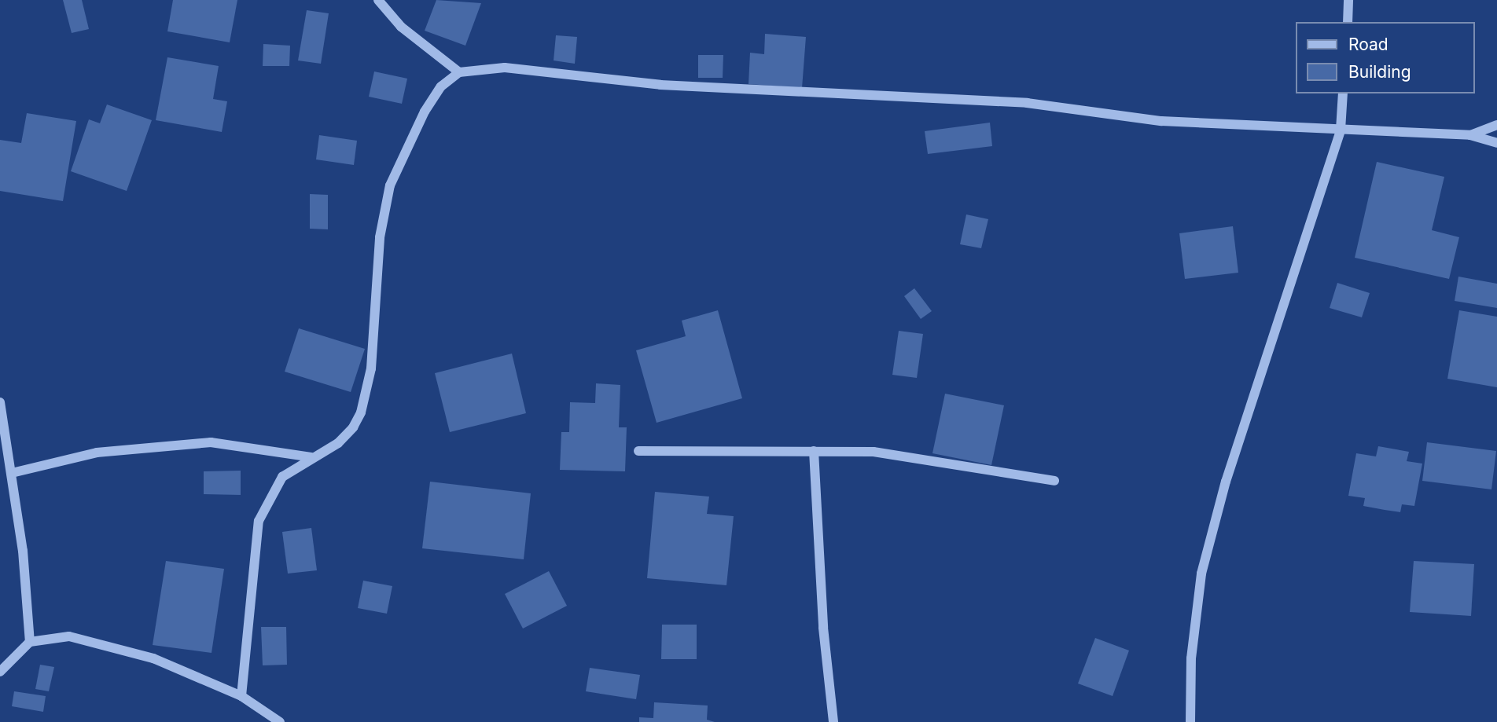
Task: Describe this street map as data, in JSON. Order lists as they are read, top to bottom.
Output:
{
  "legend": ["Road", "Building"]
}
